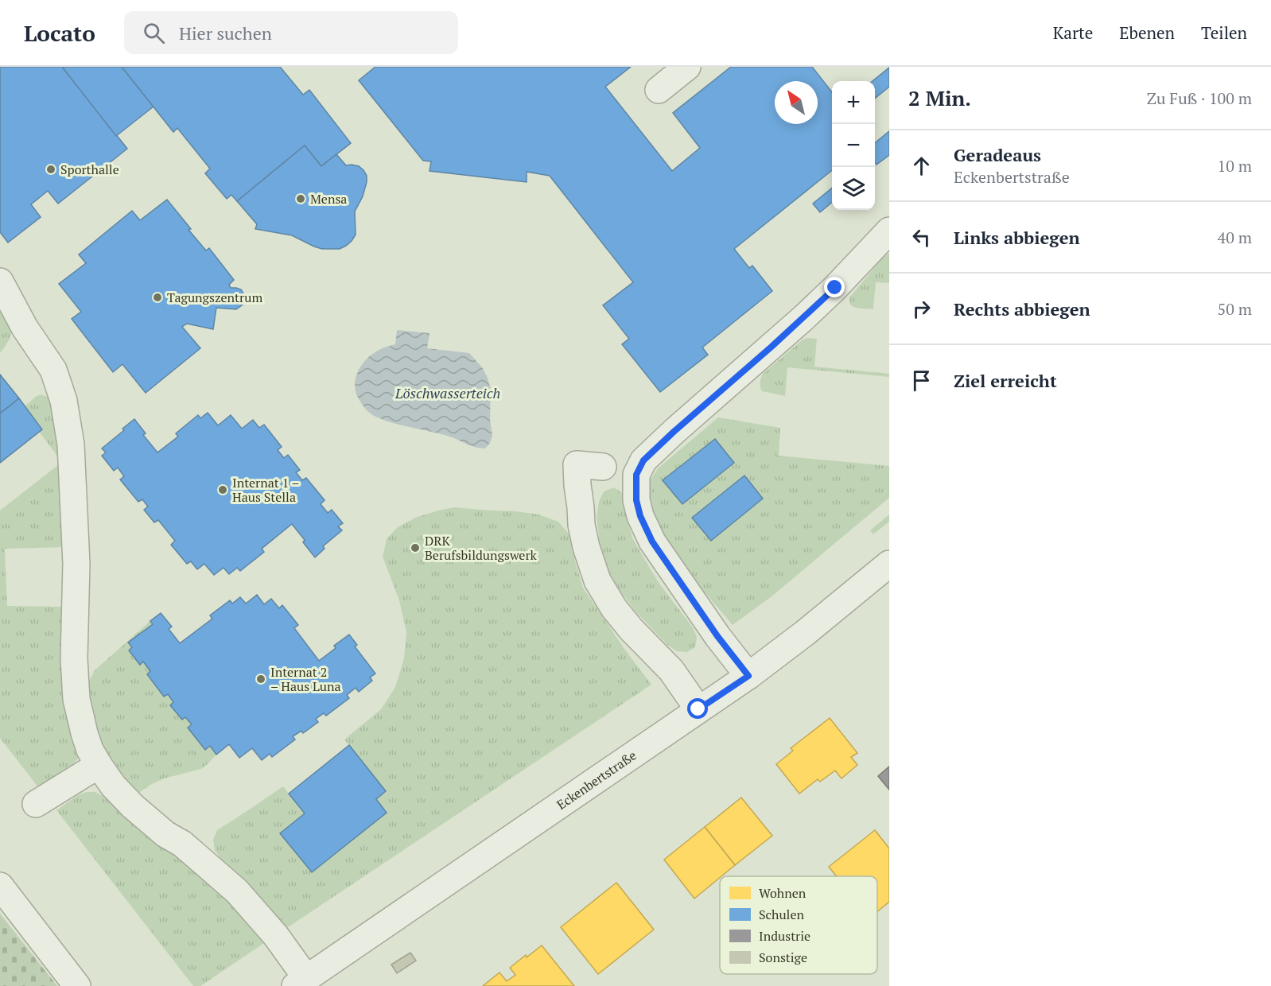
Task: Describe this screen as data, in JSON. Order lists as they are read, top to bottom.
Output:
{
  "streets": {
    "street": ["Eckenbertstraße"]
  },
  "water": ["Löschwasserteich"],
  "places": [
    "Sporthalle",
    "Mensa",
    "Tagungszentrum",
    "Internat 1 – Haus Stella",
    "DRK Berufsbildungswerk",
    "Internat 2 – Haus Luna"
  ],
  "legend": [
    "Wohnen",
    "Schulen",
    "Industrie",
    "Sonstige"
  ],
  "north": "top left",
  "page": {
    "header": "Locato",
    "search": "Hier suchen",
    "nav": ["Karte", "Ebenen", "Teilen"],
    "heading": ["2 Min.", "Zu Fuß · 100 m"],
    "map_buttons": ["+", "−"],
    "list": [
      ["Geradeaus", "Eckenbertstraße", "10 m"],
      ["Links abbiegen", "40 m"],
      ["Rechts abbiegen", "50 m"],
      "Ziel erreicht"
    ]
  }
}
